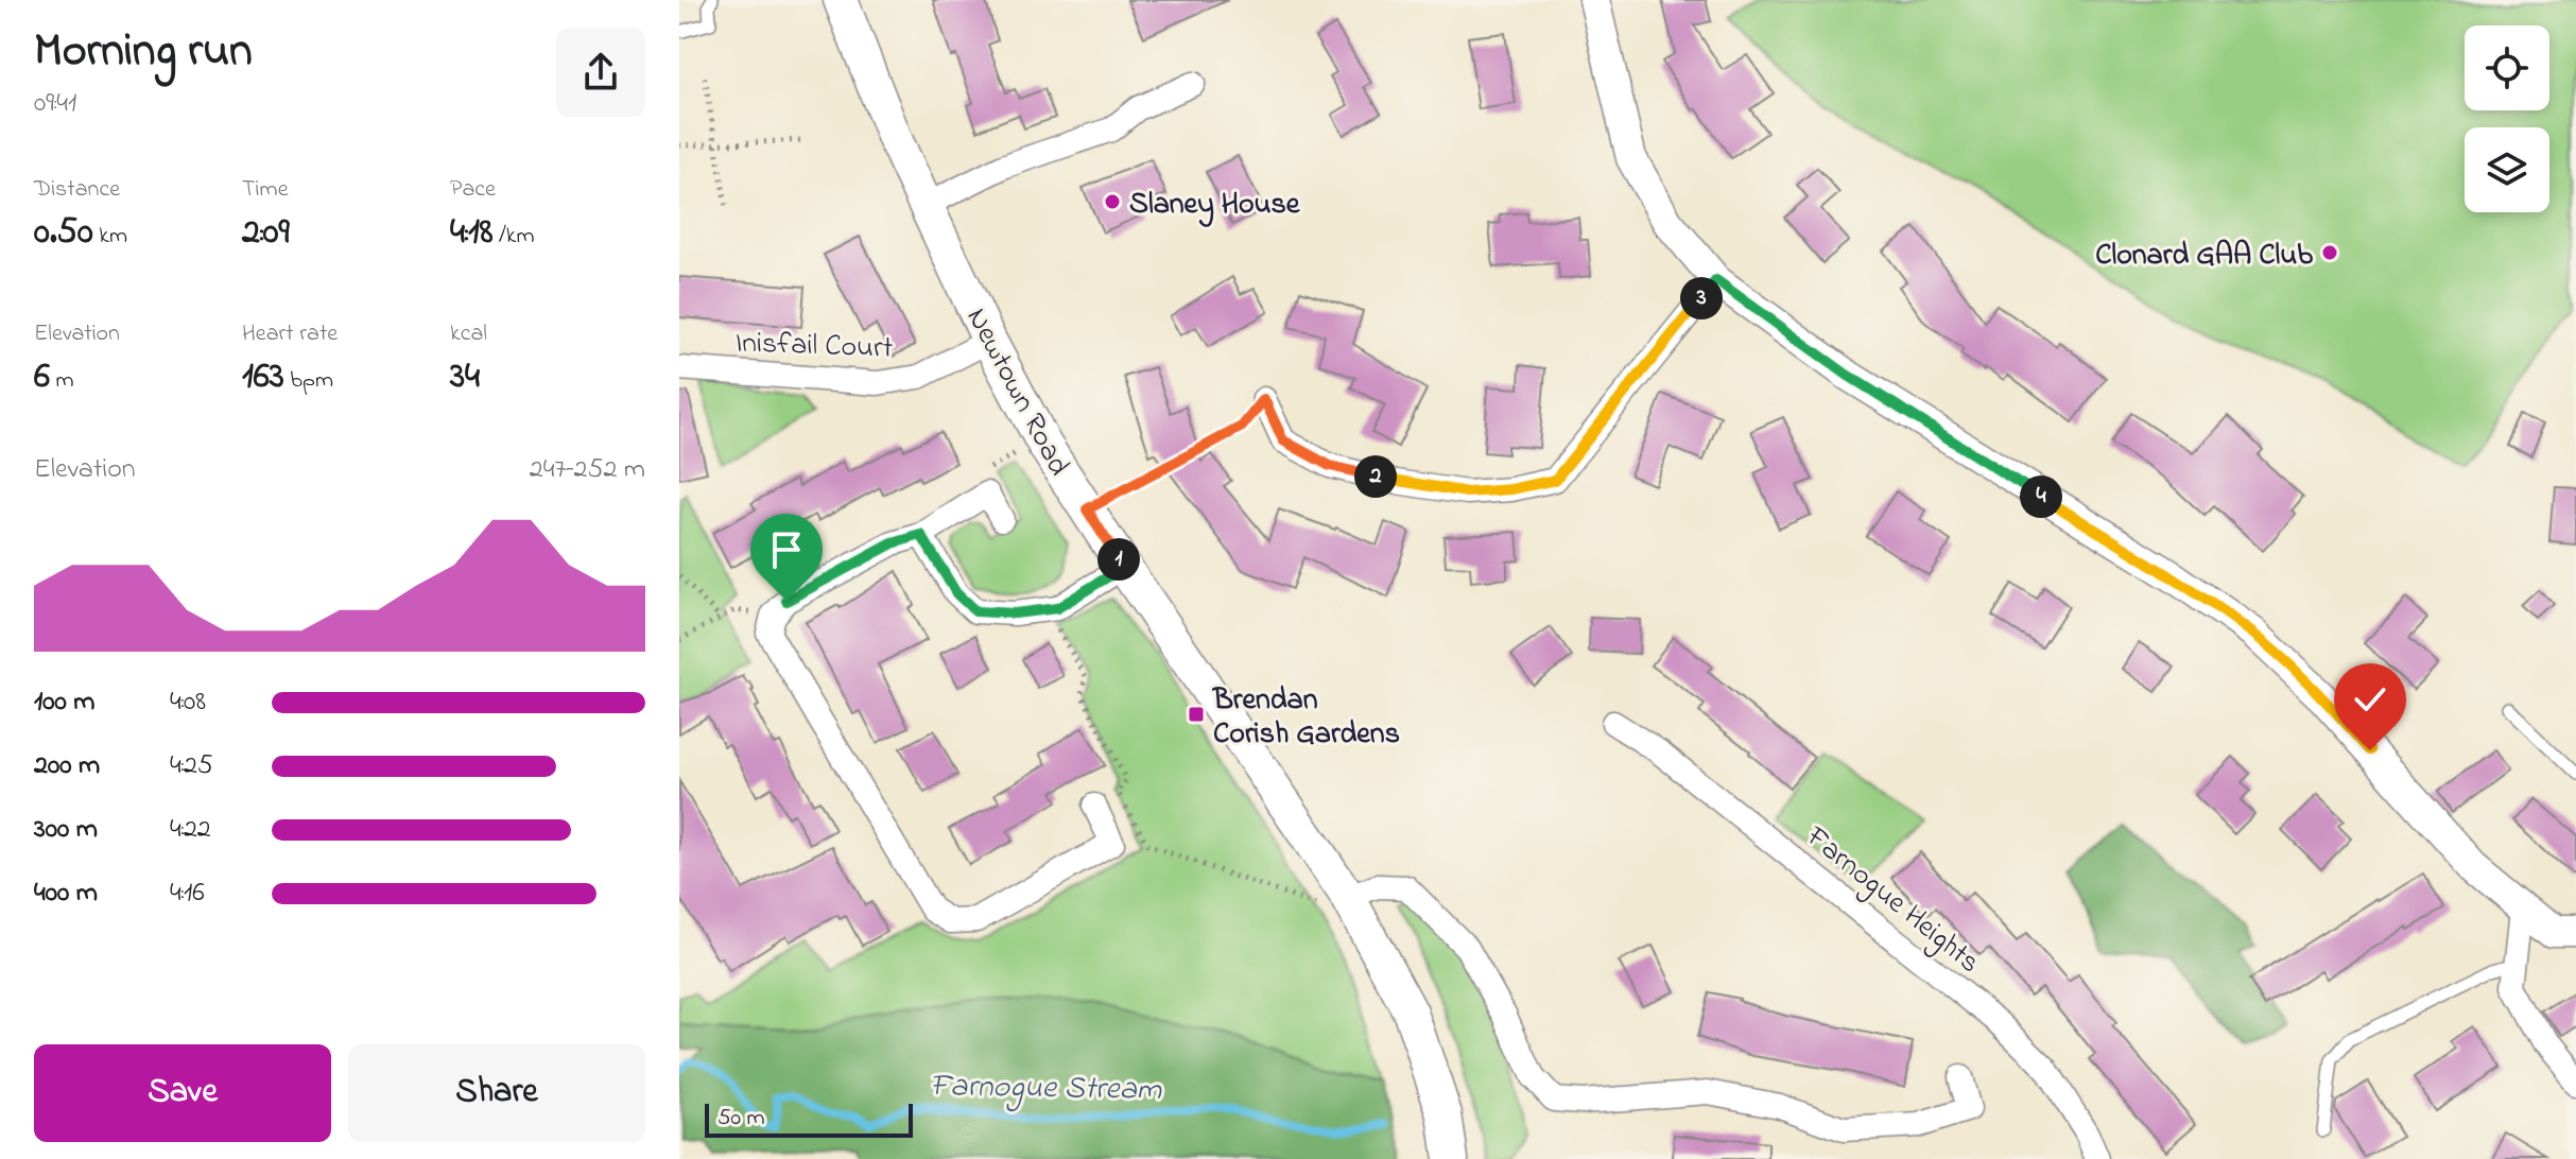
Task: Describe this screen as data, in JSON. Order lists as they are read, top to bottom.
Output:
{
  "streets": {
    "main road": ["Newtown Road"],
    "street": ["Inisfail Court", "Farnogue Heights"]
  },
  "crossings": [
    ["Inisfail Court", "Newtown Road"]
  ],
  "water": ["Farnogue Stream"],
  "places": {
    "other": ["Slaney House", "Clonard GAA Club"],
    "transit": ["Brendan Corish Gardens"]
  },
  "scale_bar": "50 m",
  "page": {
    "heading": ["Morning run", "09:41"],
    "stats": [
      ["Distance", "0.50 km"],
      ["Time", "2:09"],
      ["Pace", "4:18 /km"],
      ["Elevation", "6 m"],
      ["Heart rate", "163 bpm"],
      ["kcal", "34"]
    ],
    "pins": [
      "3",
      "2",
      "4",
      "1"
    ],
    "chart": ["Elevation", "247–252 m"],
    "list": [
      {
        "name": "100 m",
        "note": "4:08"
      },
      {
        "name": "200 m",
        "note": "4:25"
      },
      {
        "name": "300 m",
        "note": "4:22"
      },
      {
        "name": "400 m",
        "note": "4:16"
      }
    ],
    "buttons": ["Save", "Share"],
    "scale": "50 m"
  }
}
